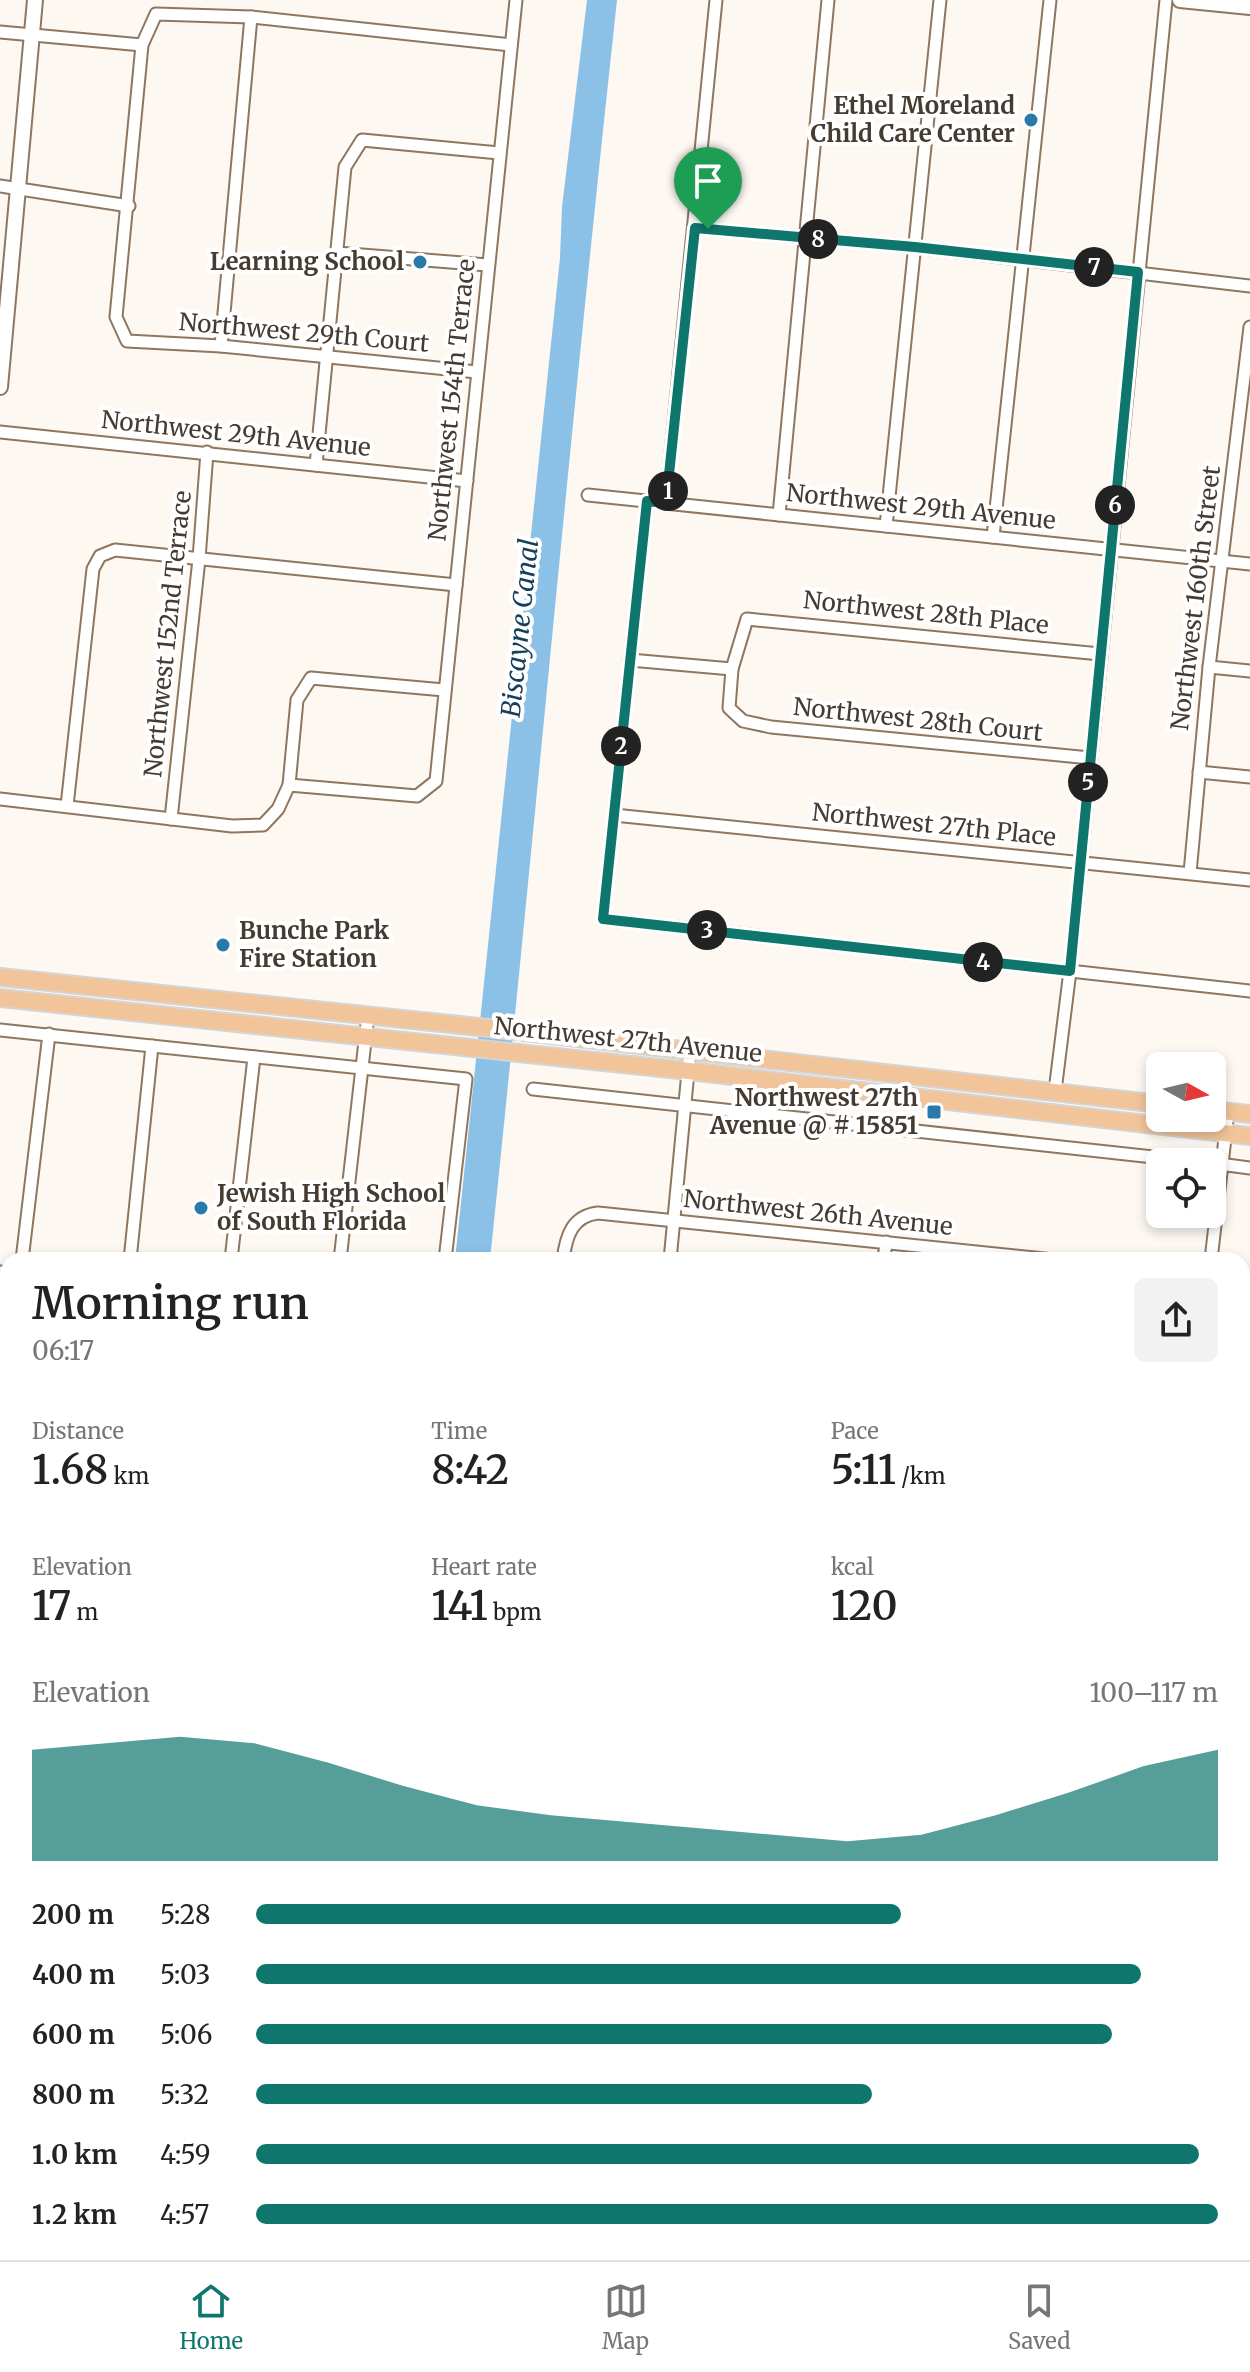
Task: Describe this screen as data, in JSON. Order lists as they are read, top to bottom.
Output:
{
  "streets": {
    "main road": ["Northwest 27th Avenue"],
    "street": [
      "Northwest 29th Court",
      "Northwest 154th Terrace",
      "Northwest 29th Avenue",
      "Northwest 160th Street",
      "Northwest 28th Place",
      "Northwest 152nd Terrace",
      "Northwest 28th Court",
      "Northwest 27th Place",
      "Northwest 26th Avenue"
    ]
  },
  "crossings": [
    ["Northwest 29th Court", "Northwest 154th Terrace"],
    ["Northwest 154th Terrace", "Northwest 29th Avenue"],
    ["Northwest 29th Avenue", "Northwest 160th Street"],
    ["Northwest 29th Avenue", "Northwest 152nd Terrace"],
    ["Northwest 160th Street", "Northwest 27th Place"],
    ["Northwest 28th Place", "Northwest 28th Court"]
  ],
  "water": ["Biscayne Canal"],
  "places": {
    "other": [
      "Ethel Moreland Child Care Center",
      "Learning School",
      "Bunche Park Fire Station",
      "Jewish High School of South Florida"
    ],
    "transit": ["Northwest 27th Avenue @ # 15851"]
  },
  "north": "right",
  "page": {
    "pins": [
      "8",
      "7",
      "1",
      "6",
      "2",
      "5",
      "3",
      "4"
    ],
    "heading": ["Morning run", "06:17"],
    "stats": [
      ["Distance", "1.68 km"],
      ["Time", "8:42"],
      ["Pace", "5:11 /km"],
      ["Elevation", "17 m"],
      ["Heart rate", "141 bpm"],
      ["kcal", "120"]
    ],
    "chart": ["Elevation", "100–117 m"],
    "list": [
      {
        "name": "200 m",
        "note": "5:28"
      },
      {
        "name": "400 m",
        "note": "5:03"
      },
      {
        "name": "600 m",
        "note": "5:06"
      },
      {
        "name": "800 m",
        "note": "5:32"
      },
      {
        "name": "1.0 km",
        "note": "4:59"
      },
      {
        "name": "1.2 km",
        "note": "4:57"
      }
    ],
    "tabs": ["Home", "Map", "Saved"]
  }
}
